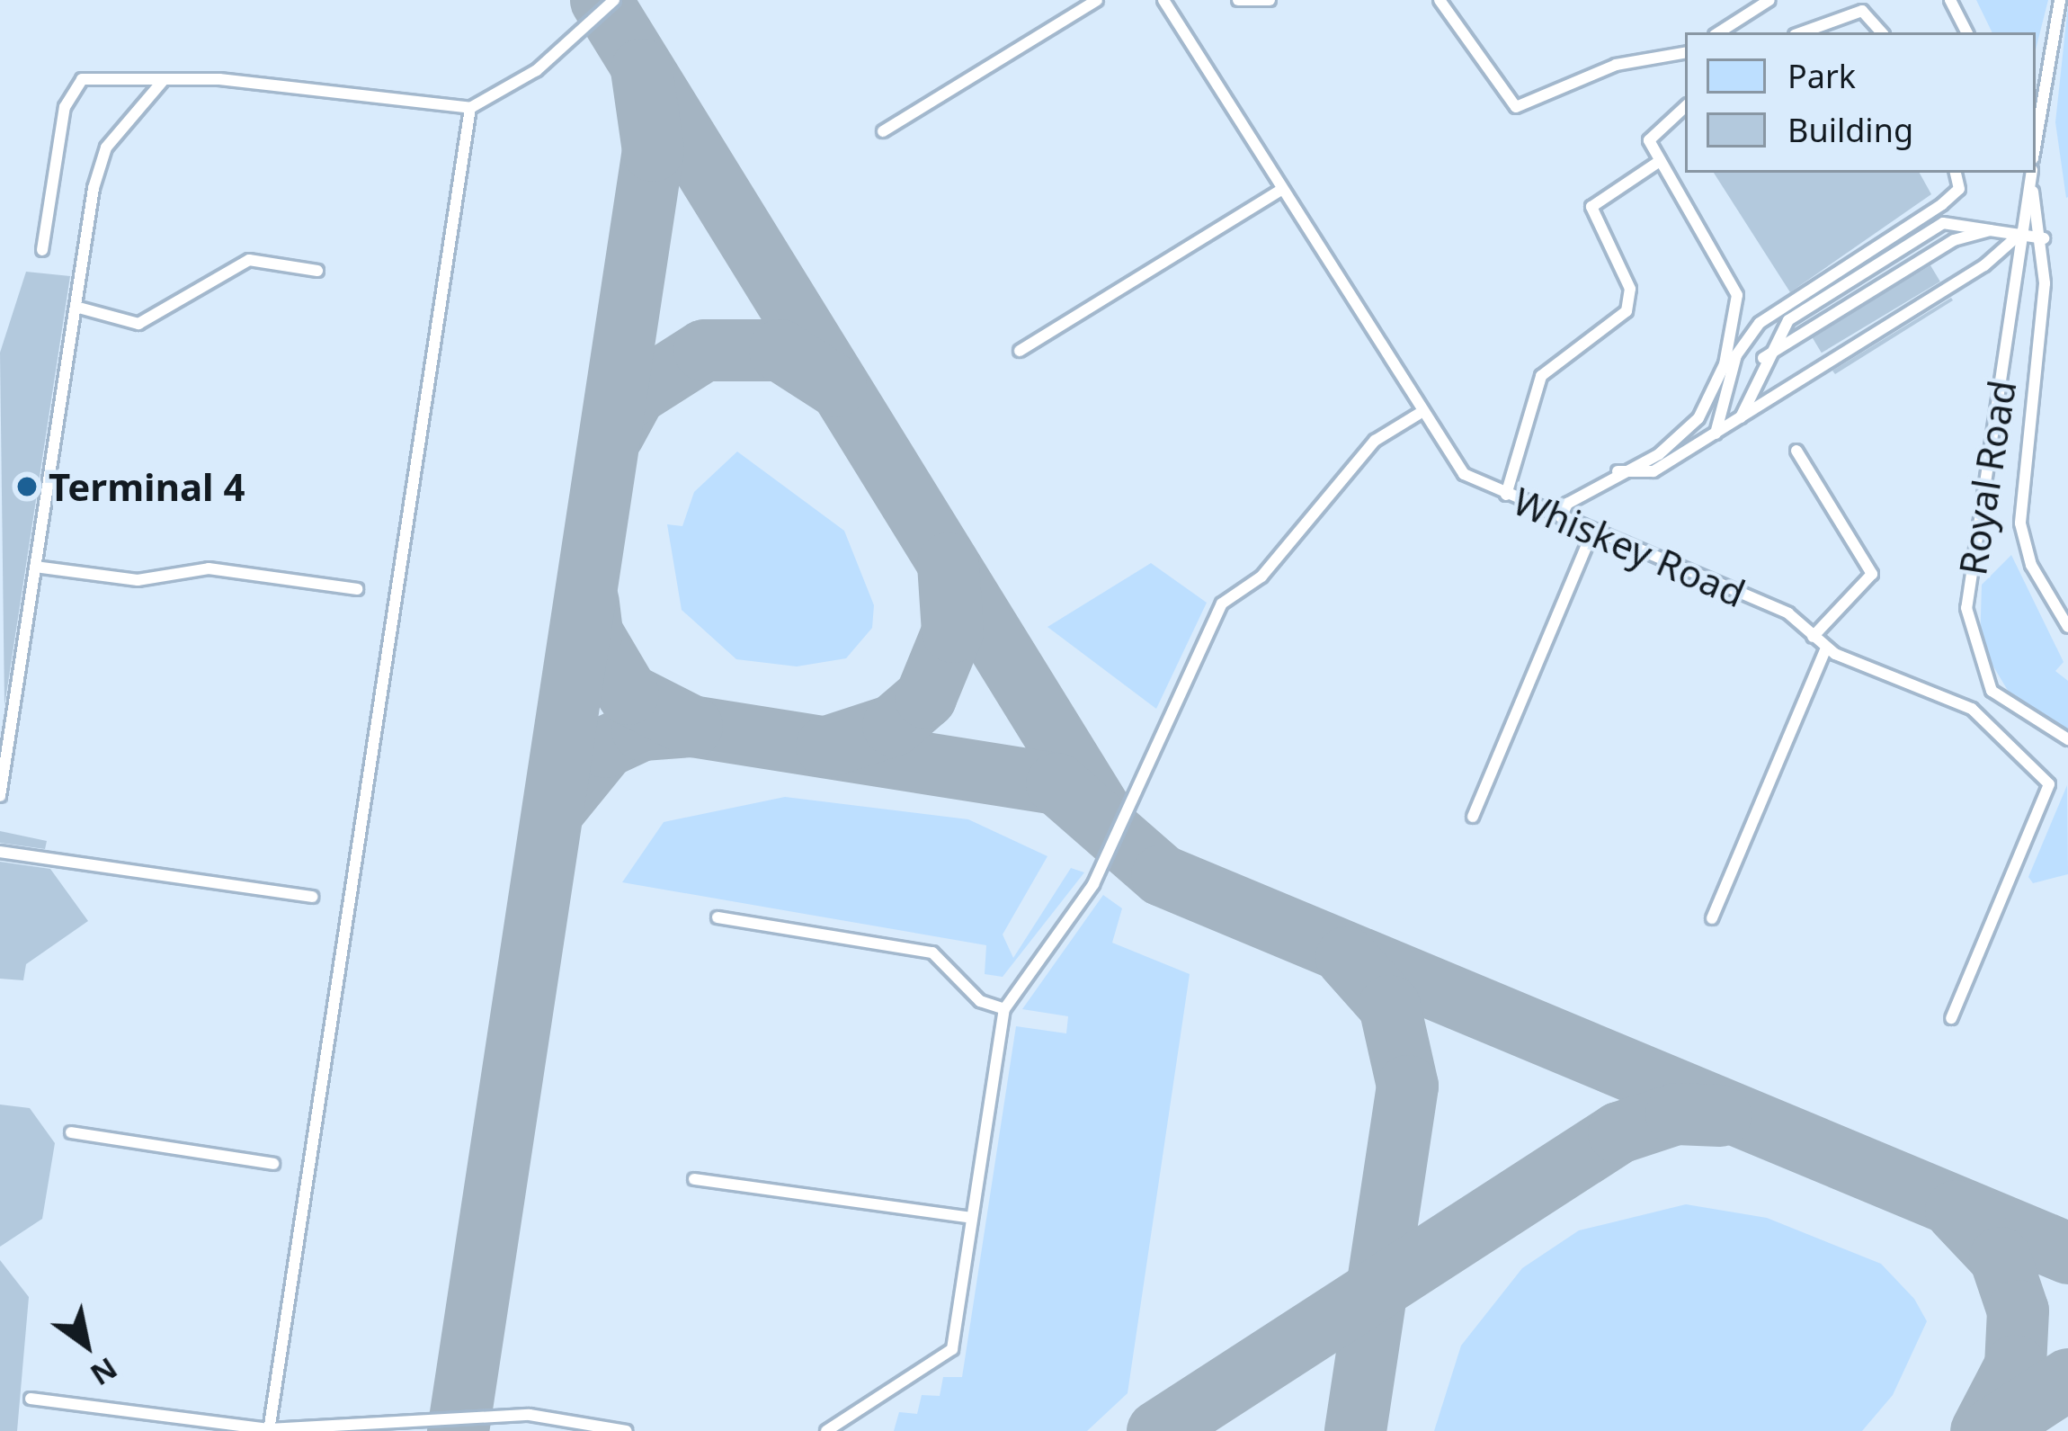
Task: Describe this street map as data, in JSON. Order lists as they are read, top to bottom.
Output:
{
  "streets": {
    "lane": ["Royal Road", "Whiskey Road"]
  },
  "places": ["Terminal 4"],
  "legend": ["Park", "Building"],
  "north": "bottom right"
}
